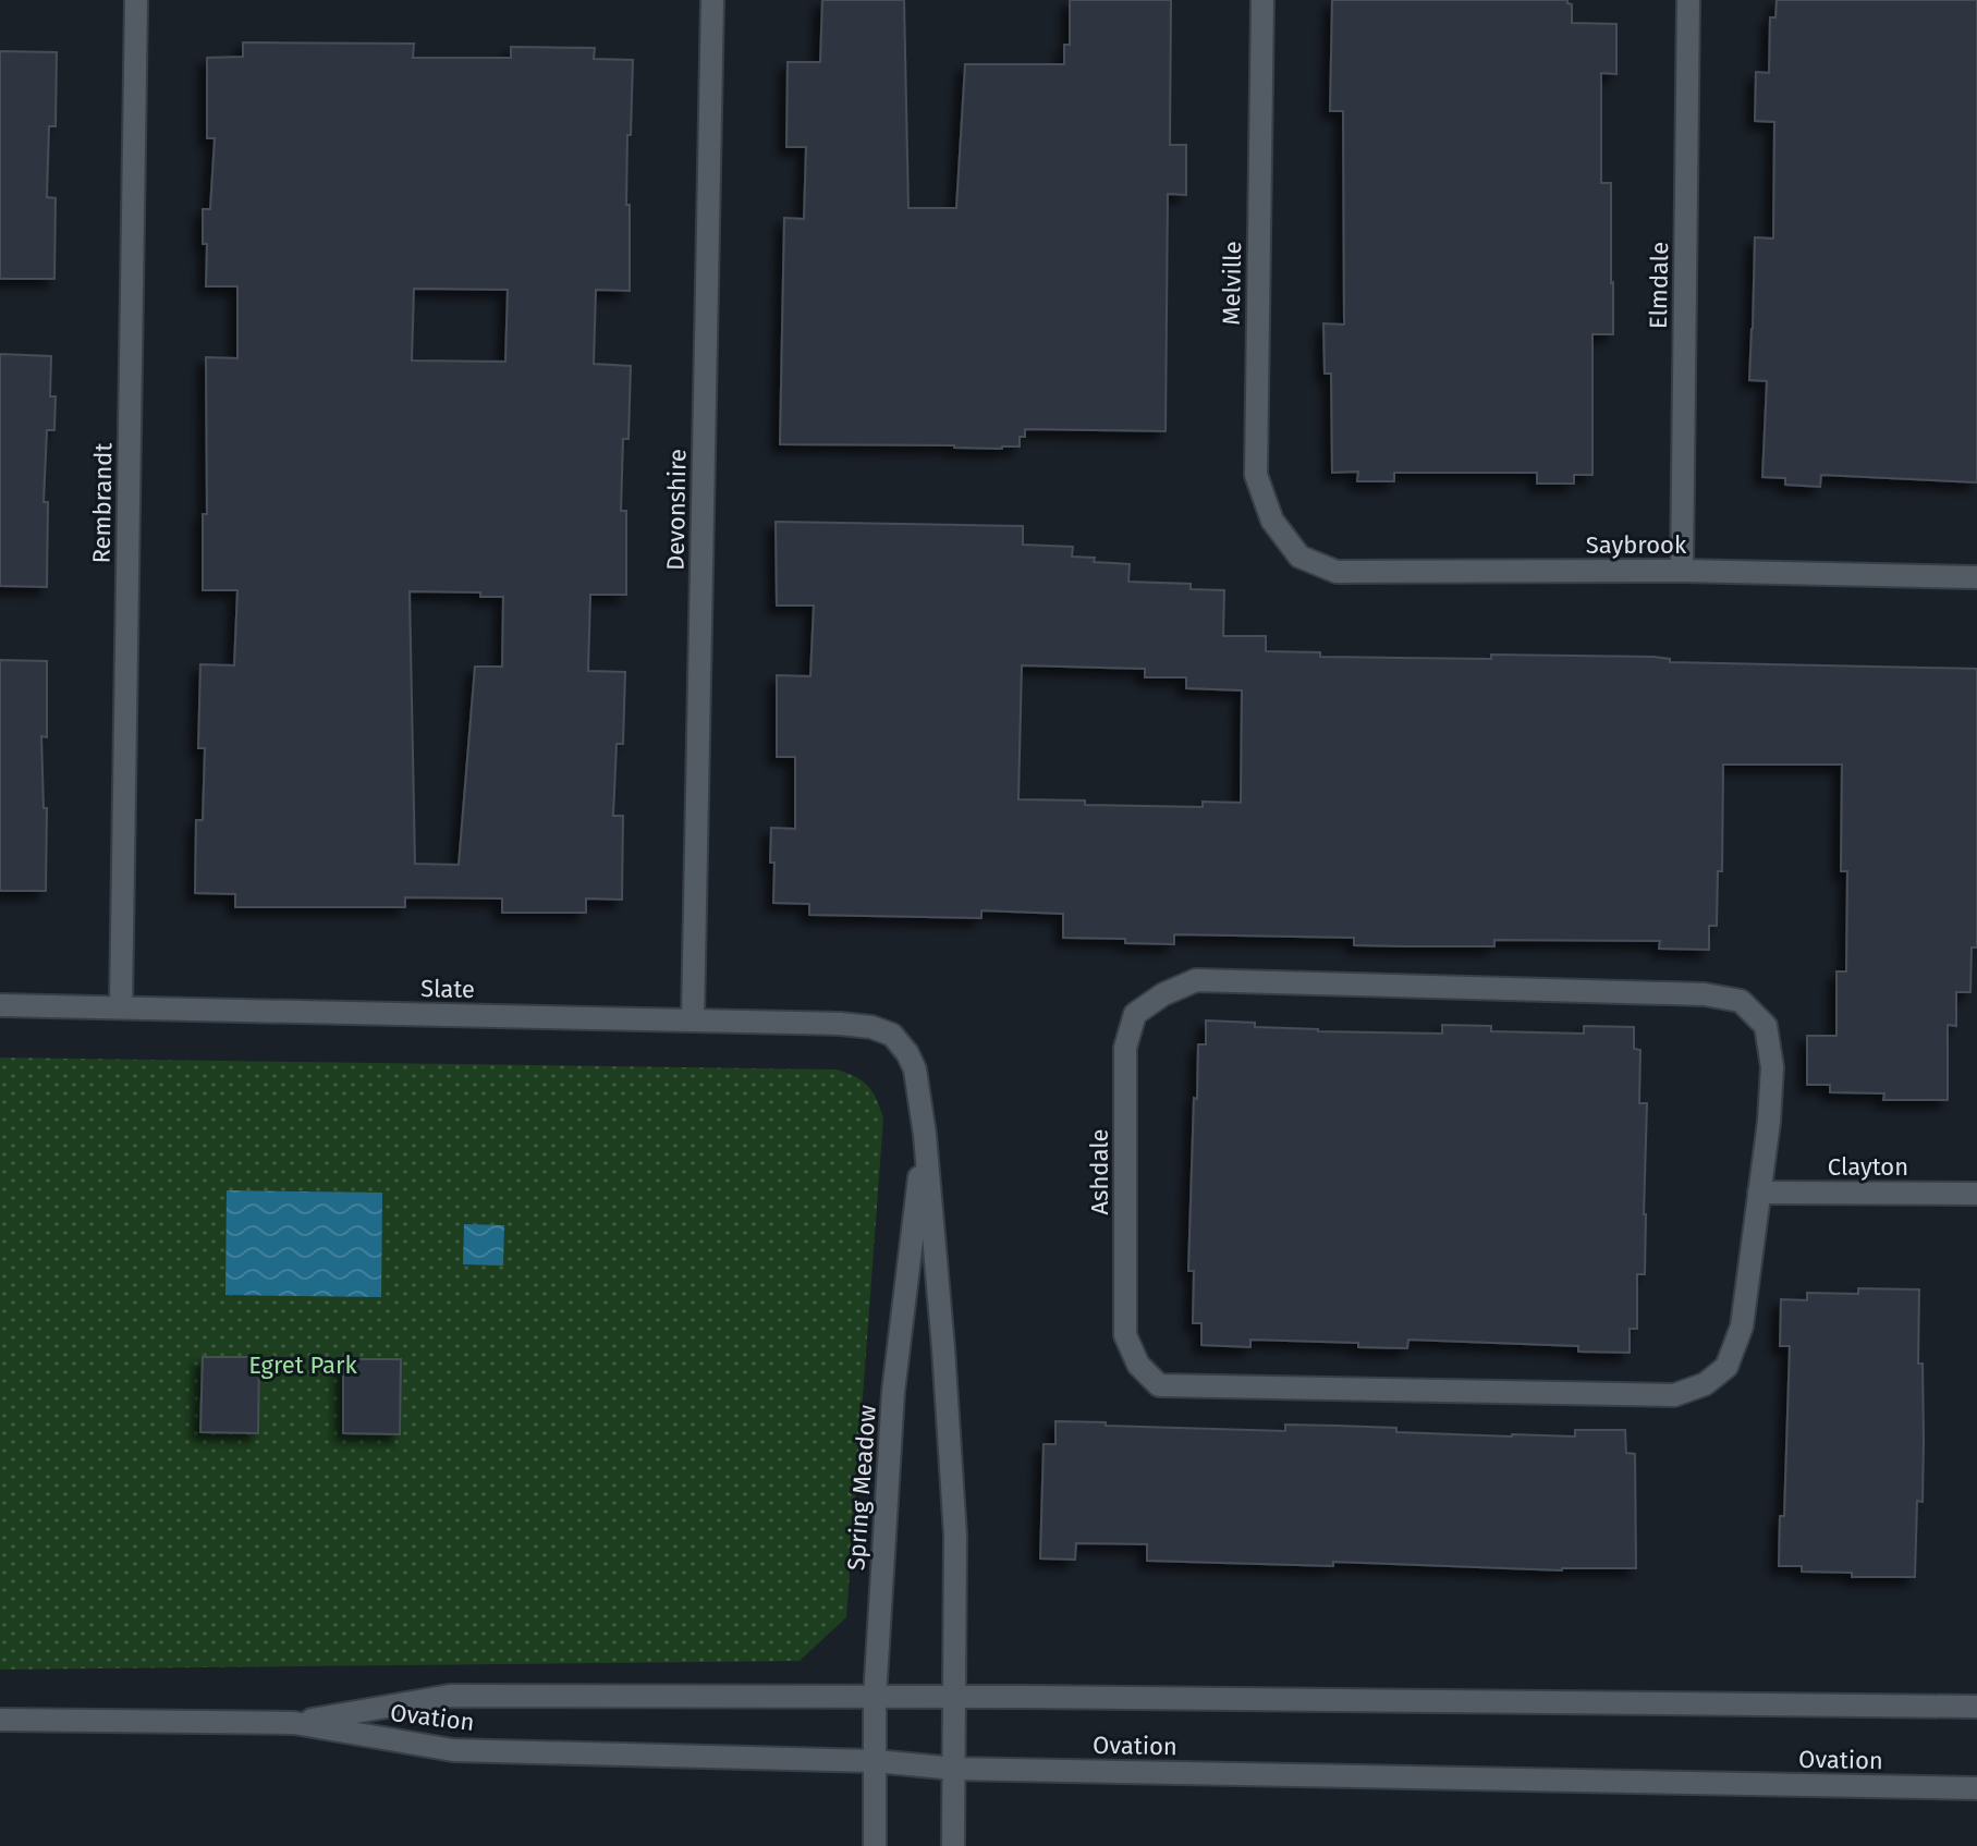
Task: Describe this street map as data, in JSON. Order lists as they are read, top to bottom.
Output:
{
  "streets": {
    "street": [
      "Melville",
      "Elmdale",
      "Rembrandt",
      "Devonshire",
      "Saybrook",
      "Slate",
      "Clayton",
      "Ashdale",
      "Spring Meadow",
      "Ovation"
    ]
  },
  "crossings": [
    ["Melville", "Saybrook"],
    ["Elmdale", "Saybrook"],
    ["Rembrandt", "Slate"],
    ["Devonshire", "Slate"],
    ["Slate", "Spring Meadow"],
    ["Clayton", "Ashdale"],
    ["Spring Meadow", "Ovation"]
  ],
  "parks": ["Egret Park"]
}
